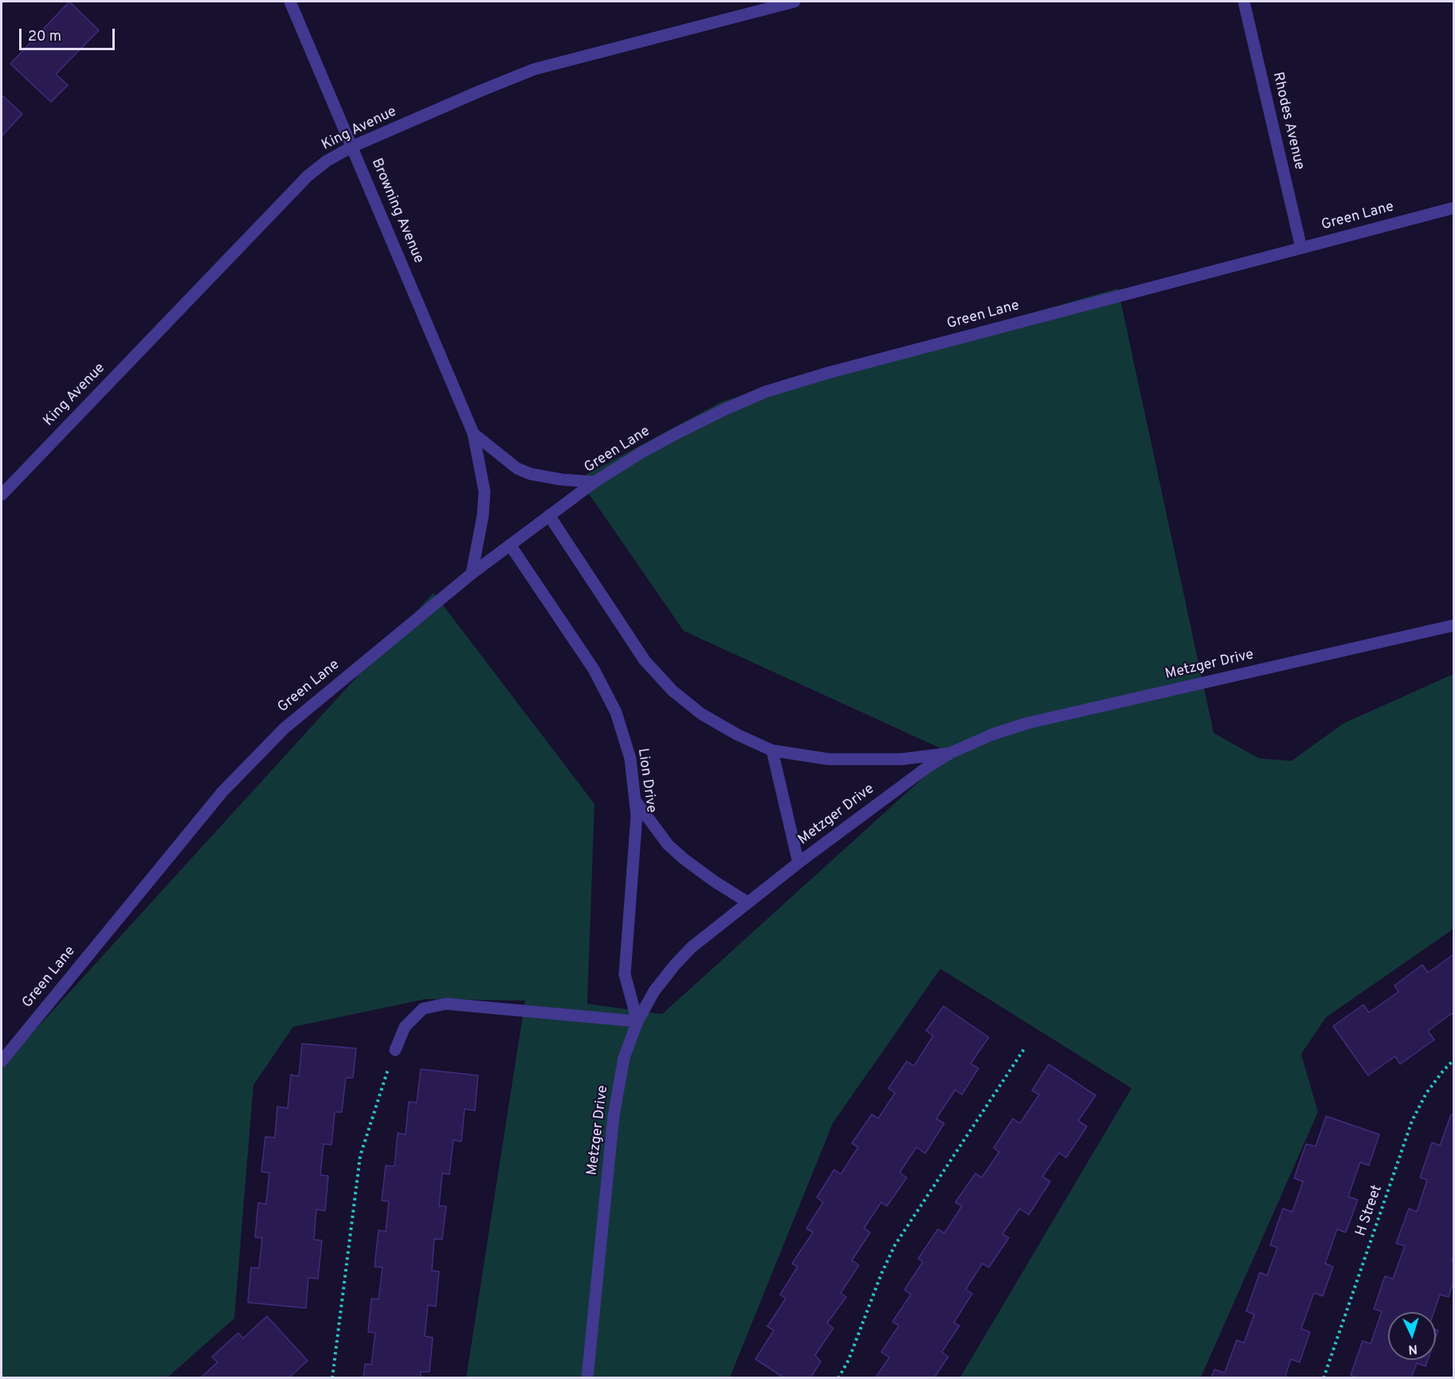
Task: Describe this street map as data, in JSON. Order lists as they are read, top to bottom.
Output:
{
  "streets": {
    "street": [
      "Rhodes Avenue",
      "King Avenue",
      "Browning Avenue",
      "Green Lane",
      "Metzger Drive",
      "Lion Drive"
    ],
    "path": ["H Street"]
  },
  "crossings": [
    ["Rhodes Avenue", "Green Lane"],
    ["King Avenue", "Browning Avenue"],
    ["Browning Avenue", "Green Lane"],
    ["Green Lane", "Lion Drive"],
    ["Metzger Drive", "Lion Drive"]
  ],
  "scale_bar": "20 m",
  "north": "bottom"
}
